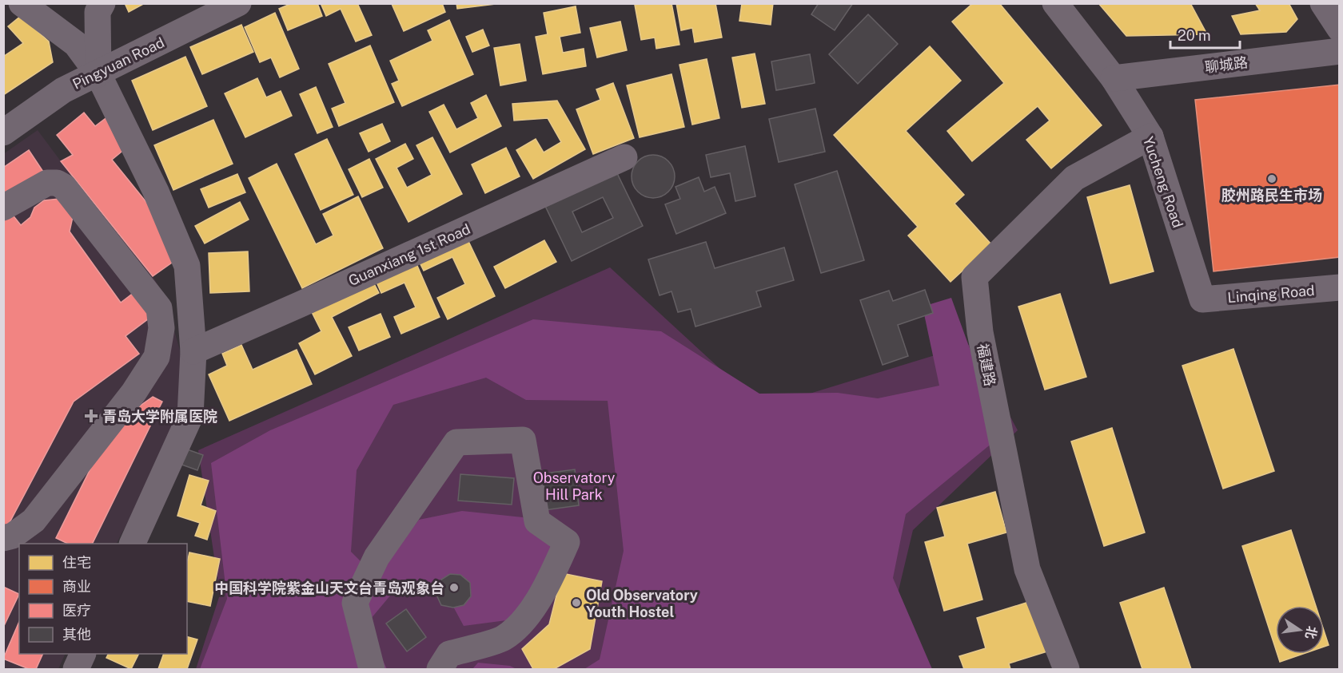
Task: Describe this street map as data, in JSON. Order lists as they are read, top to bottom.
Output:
{
  "streets": {
    "street": [
      "Pingyuan Road",
      "聊城路",
      "Yucheng Road",
      "Guanxiang 1st Road",
      "Linqing Road",
      "福建路"
    ]
  },
  "crossings": [
    ["聊城路", "Yucheng Road"],
    ["Yucheng Road", "Linqing Road"],
    ["Yucheng Road", "福建路"]
  ],
  "parks": ["Observatory Hill Park"],
  "places": {
    "other": ["胶州路民生市场", "中国科学院紫金山天文台青岛观象台", "Old Observatory Youth Hostel"],
    "health": ["青岛大学附属医院"]
  },
  "legend": [
    "住宅",
    "商业",
    "医疗",
    "其他"
  ],
  "scale_bar": "20 m",
  "north": "right"
}
